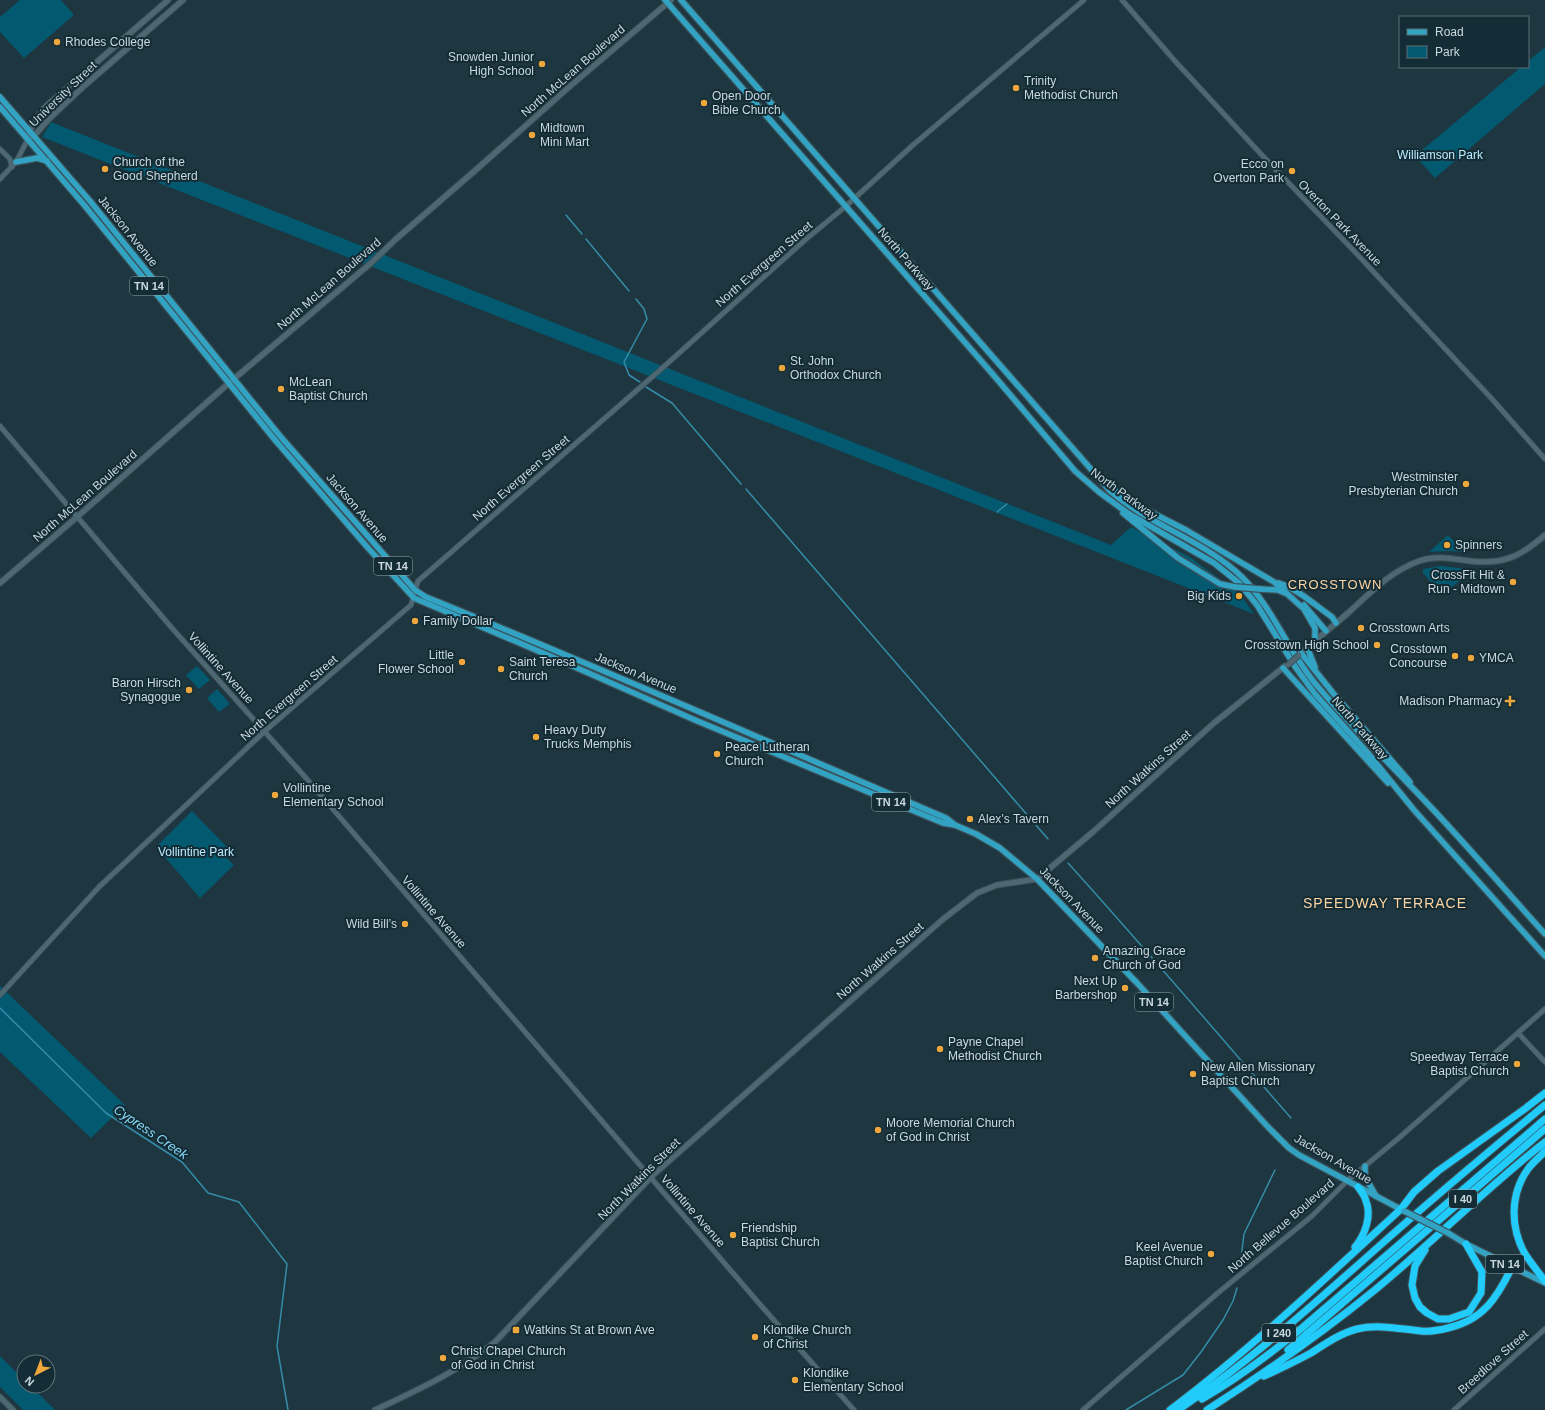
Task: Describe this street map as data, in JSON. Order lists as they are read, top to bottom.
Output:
{
  "streets": {
    "highway": ["I 40", "I 240"],
    "main road": [
      "North McLean Boulevard",
      "University Street",
      "Jackson Avenue",
      "North Parkway",
      "TN 14",
      "North Watkins Street"
    ],
    "street": [
      "Overton Park Avenue",
      "North Evergreen Street",
      "Vollintine Avenue",
      "North Bellevue Boulevard",
      "Breedlove Street"
    ]
  },
  "crossings": [
    ["North McLean Boulevard", "Jackson Avenue"],
    ["North McLean Boulevard", "North Parkway"],
    ["North McLean Boulevard", "Vollintine Avenue"],
    ["University Street", "Jackson Avenue"],
    ["Jackson Avenue", "North Evergreen Street"],
    ["Jackson Avenue", "North Watkins Street"],
    ["Jackson Avenue", "North Bellevue Boulevard"],
    ["North Parkway", "North Evergreen Street"],
    ["North Evergreen Street", "Vollintine Avenue"],
    ["Vollintine Avenue", "North Watkins Street"],
    ["I 40", "I 240"]
  ],
  "districts": ["CROSSTOWN", "SPEEDWAY TERRACE"],
  "water": ["Cypress Creek"],
  "parks": ["Williamson Park", "Vollintine Park"],
  "places": {
    "other": [
      "Rhodes College",
      "Snowden Junior High School",
      "Trinity Methodist Church",
      "Open Door Bible Church",
      "Midtown Mini Mart",
      "Church of the Good Shepherd",
      "Ecco on Overton Park",
      "St. John Orthodox Church",
      "McLean Baptist Church",
      "Westminster Presbyterian Church",
      "Spinners",
      "CrossFit Hit & Run - Midtown",
      "Big Kids",
      "Family Dollar",
      "Crosstown Arts",
      "Crosstown High School",
      "Crosstown Concourse",
      "YMCA",
      "Little Flower School",
      "Saint Teresa Church",
      "Baron Hirsch Synagogue",
      "Heavy Duty Trucks Memphis",
      "Peace Lutheran Church",
      "Vollintine Elementary School",
      "Alex’s Tavern",
      "Wild Bill’s",
      "Amazing Grace Church of God",
      "Next Up Barbershop",
      "Payne Chapel Methodist Church",
      "Speedway Terrace Baptist Church",
      "New Allen Missionary Baptist Church",
      "Moore Memorial Church of God in Christ",
      "Friendship Baptist Church",
      "Keel Avenue Baptist Church",
      "Klondike Church of Christ",
      "Christ Chapel Church of God in Christ",
      "Klondike Elementary School"
    ],
    "health": ["Madison Pharmacy"],
    "transit": ["Watkins St at Brown Ave"]
  },
  "legend": ["Road", "Park"],
  "north": "bottom left"
}
